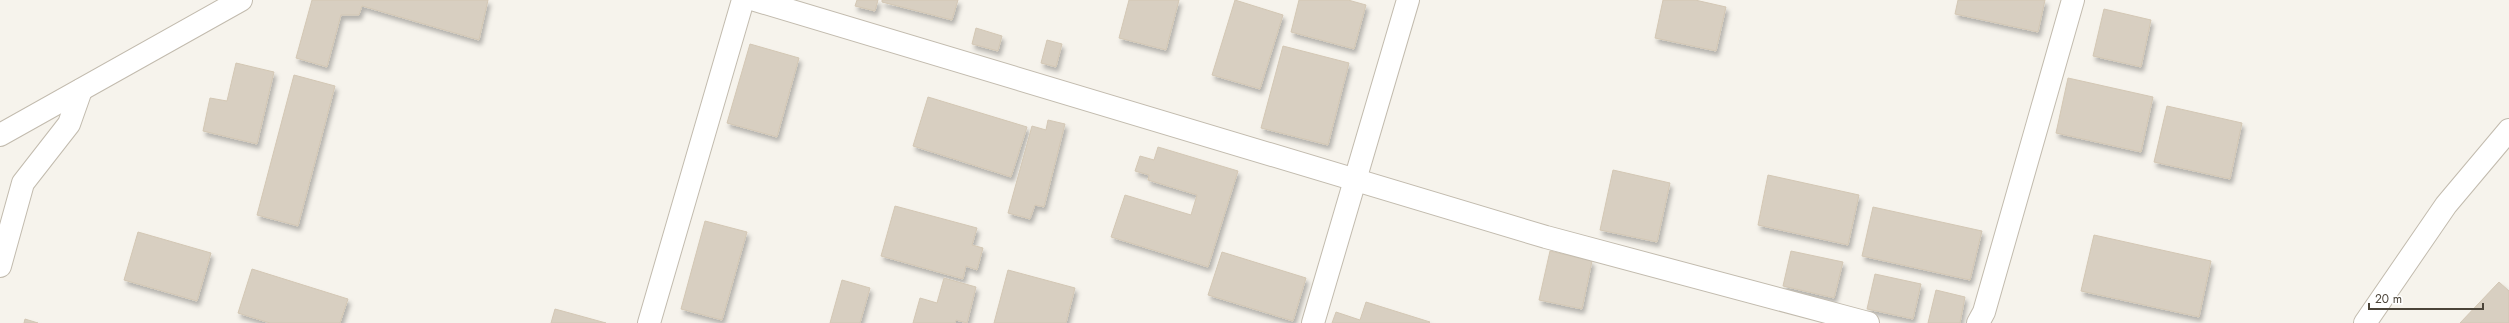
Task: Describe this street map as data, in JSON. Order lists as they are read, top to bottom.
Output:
{
  "scale_bar": "20 m"
}
